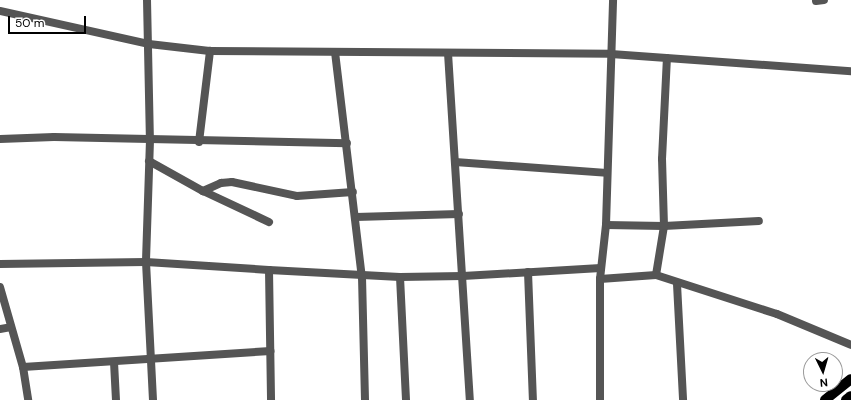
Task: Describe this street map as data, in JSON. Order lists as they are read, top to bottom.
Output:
{
  "scale_bar": "50 m",
  "north": "bottom"
}
